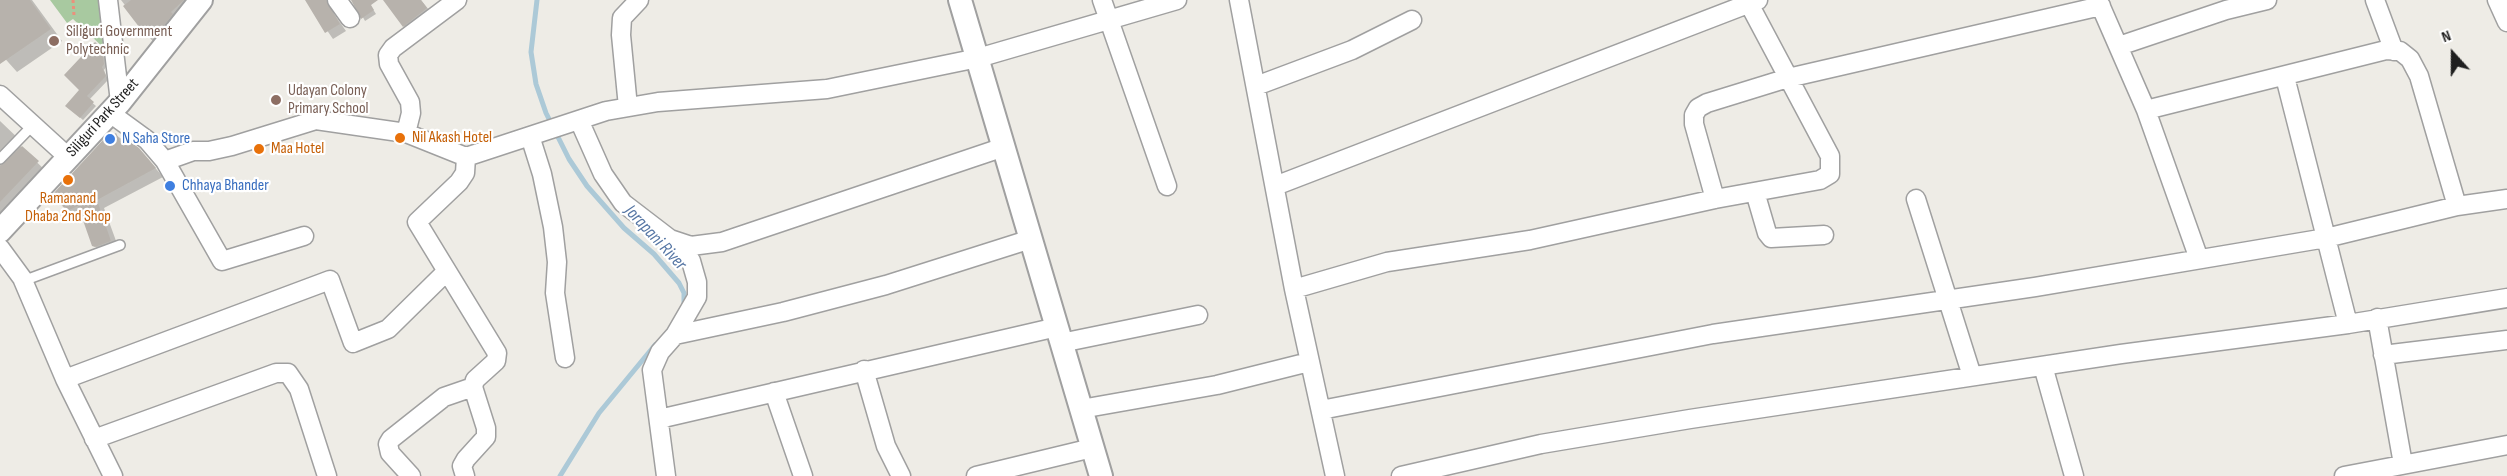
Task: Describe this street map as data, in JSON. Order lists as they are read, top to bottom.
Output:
{
  "streets": {
    "street": ["Siliguri Park Street"]
  },
  "water": ["Jorapani River"],
  "places": [
    "Siliguri Government Polytechnic",
    "Udayan Colony Primary School",
    "Nil Akash Hotel",
    "N Saha Store",
    "Maa Hotel",
    "Ramanand Dhaba 2nd Shop",
    "Chhaya Bhander"
  ],
  "north": "top"
}
